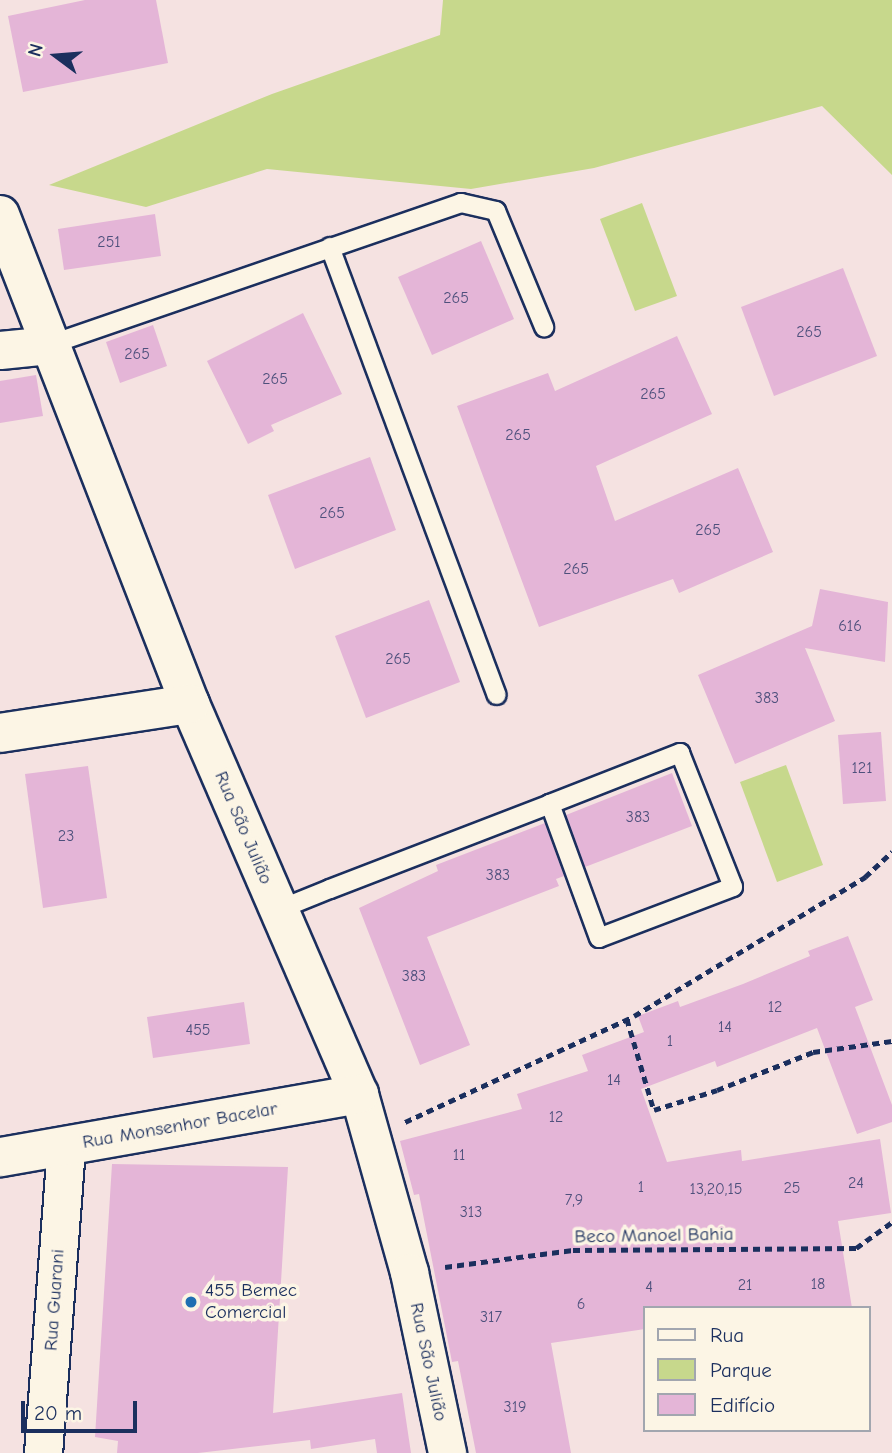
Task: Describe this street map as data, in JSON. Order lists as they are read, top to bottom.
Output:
{
  "streets": {
    "street": ["Rua São Julião", "Rua Monsenhor Bacelar", "Rua Guarani"],
    "path": ["Beco Manoel Bahia"]
  },
  "crossings": [
    ["Rua São Julião", "Rua Monsenhor Bacelar"],
    ["Rua São Julião", "Beco Manoel Bahia"],
    ["Rua Monsenhor Bacelar", "Rua Guarani"]
  ],
  "places": ["455 Bemec Comercial"],
  "house_numbers": [
    "251",
    "265",
    "265",
    "265",
    "265",
    "265",
    "265",
    "265",
    "265",
    "265",
    "616",
    "265",
    "383",
    "121",
    "383",
    "23",
    "383",
    "383",
    "12",
    "14",
    "455",
    "1",
    "14",
    "12",
    "11",
    "24",
    "1",
    "25",
    "13,20,15",
    "7,9",
    "313",
    "18",
    "21",
    "4",
    "6",
    "317",
    "319"
  ],
  "legend": ["Rua", "Parque", "Edifício"],
  "scale_bar": "20 m",
  "north": "left"
}
